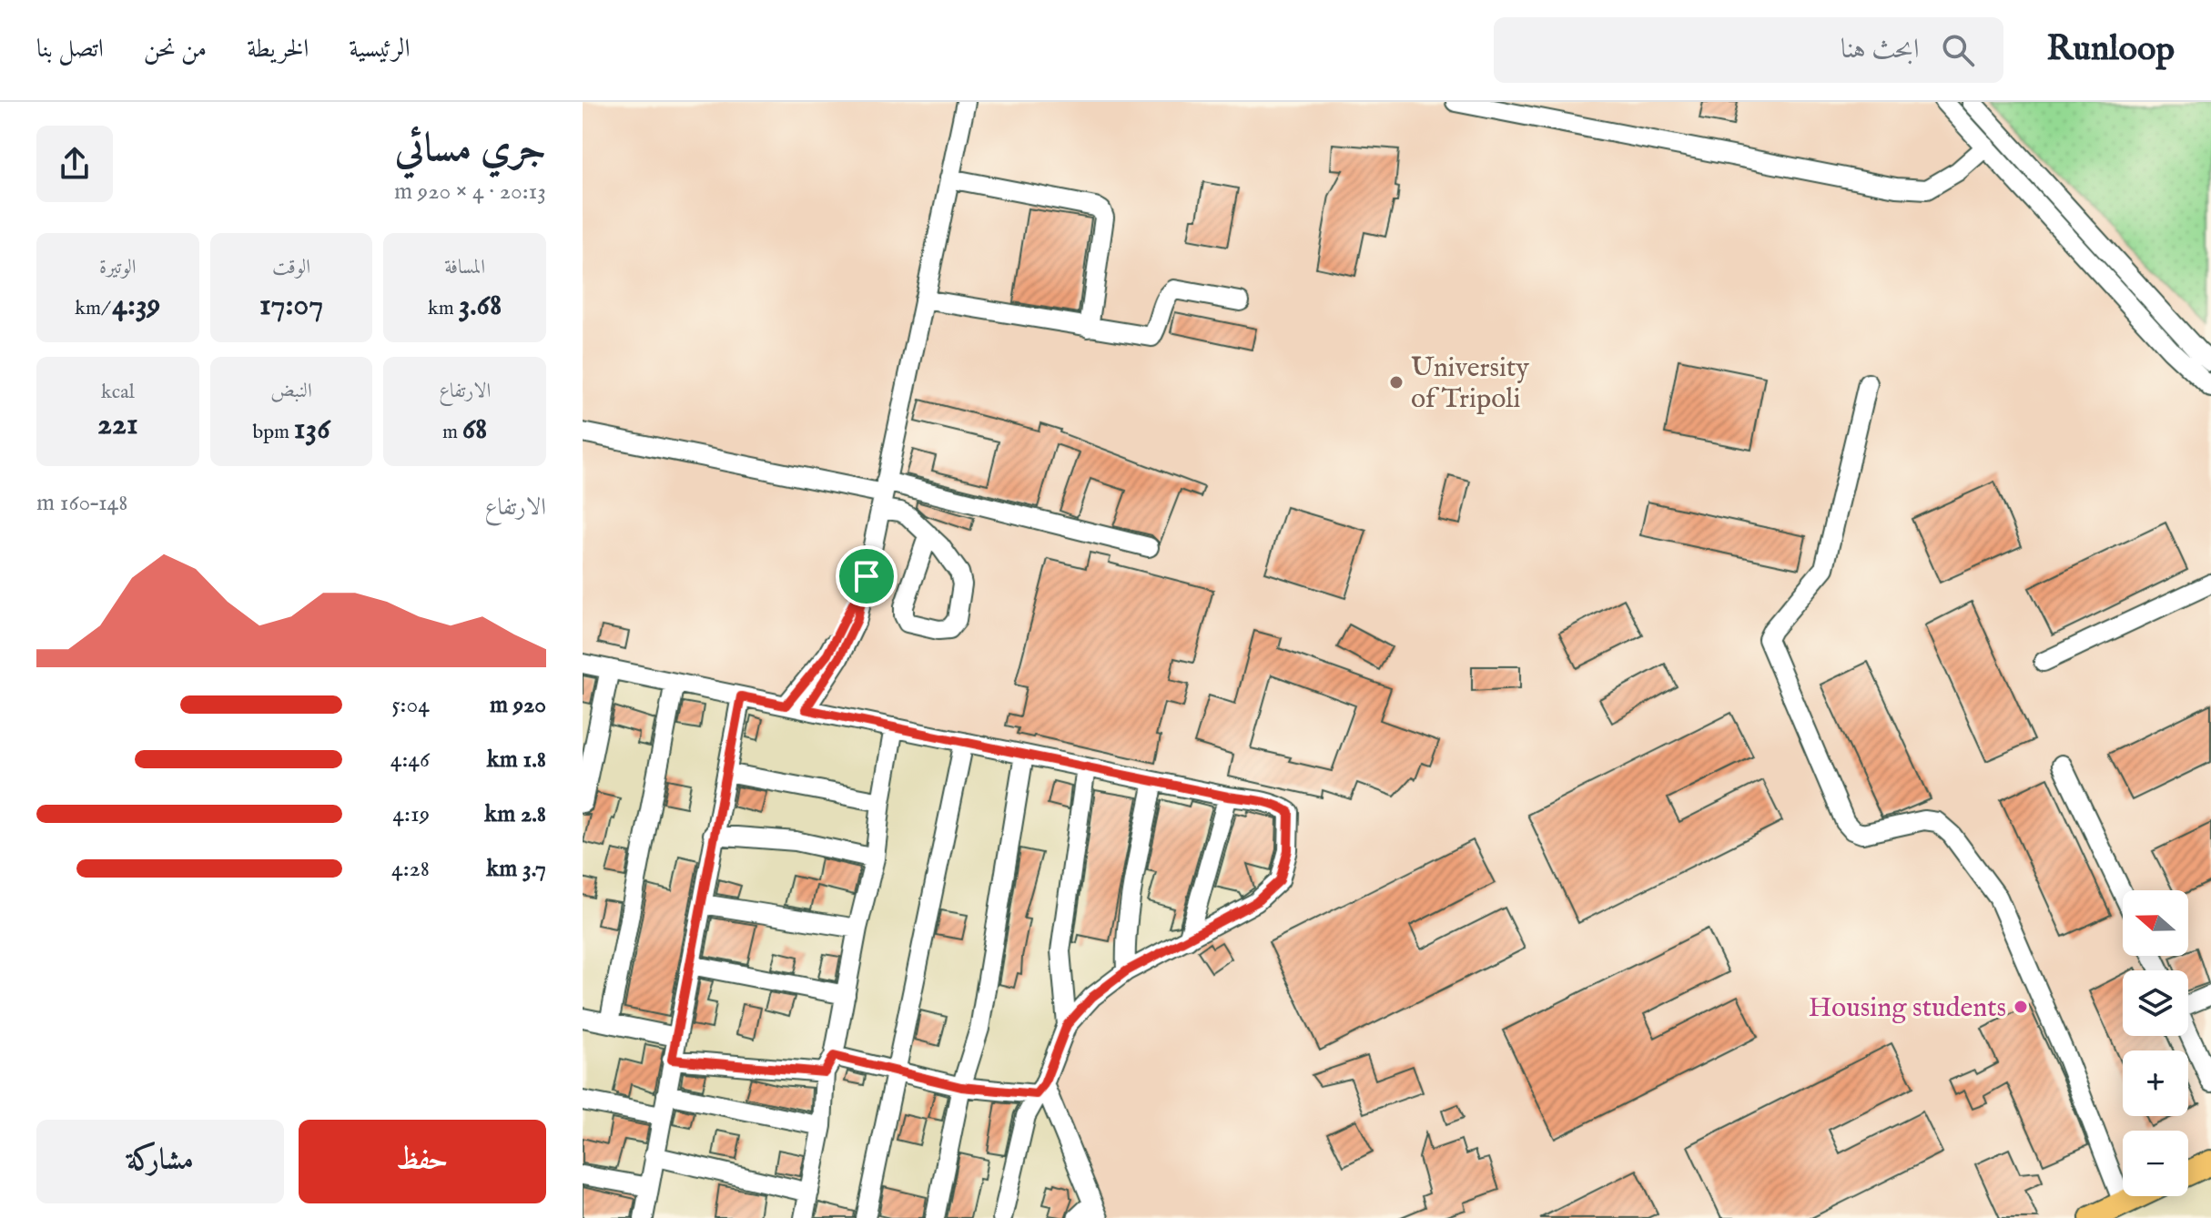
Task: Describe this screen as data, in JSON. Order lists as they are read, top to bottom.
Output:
{
  "places": ["University of Tripoli", "Housing students"],
  "north": "left",
  "page": {
    "header": "Runloop",
    "search": "ابحث هنا",
    "nav": [
      "الرئيسية",
      "الخريطة",
      "من نحن",
      "اتصل بنا"
    ],
    "heading": ["جري مسائي", "20:13 · 4 × 920 m"],
    "stats": [
      ["المسافة", "3.68 km"],
      ["الوقت", "17:07"],
      ["الوتيرة", "4:39 /km"],
      ["الارتفاع", "68 m"],
      ["النبض", "136 bpm"],
      ["kcal", "221"]
    ],
    "chart": ["الارتفاع", "148–160 m"],
    "list": [
      {
        "name": "920 m",
        "note": "5:04"
      },
      {
        "name": "1.8 km",
        "note": "4:46"
      },
      {
        "name": "2.8 km",
        "note": "4:19"
      },
      {
        "name": "3.7 km",
        "note": "4:28"
      }
    ],
    "map_buttons": ["+", "−"],
    "buttons": ["حفظ", "مشاركة"]
  }
}
